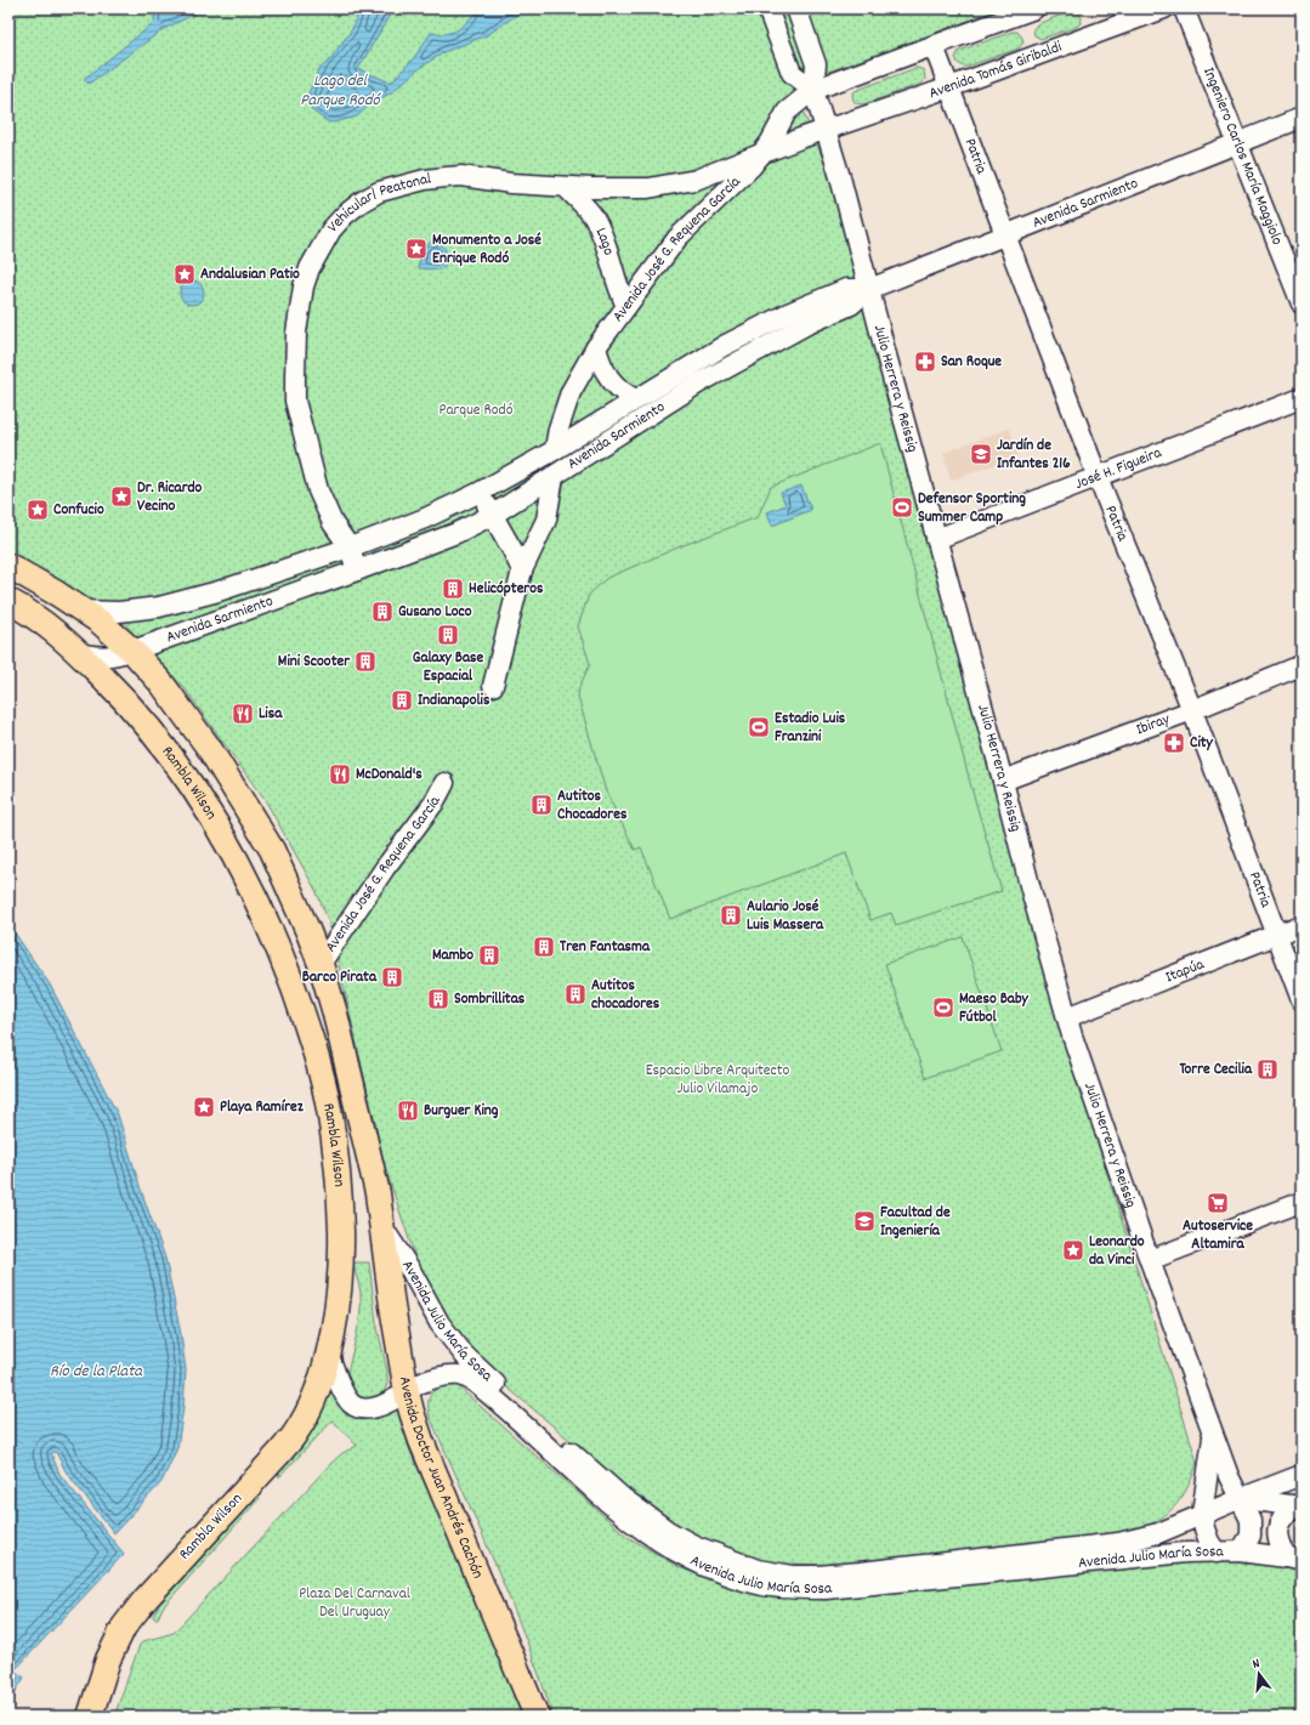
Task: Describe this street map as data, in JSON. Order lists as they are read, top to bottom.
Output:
{
  "streets": {
    "main road": ["Rambla Wilson", "Avenida Doctor Juan Andrés Cachón"],
    "street": [
      "Avenida Tomás Giribaldi",
      "Patria",
      "Ingeniero Carlos María Maggiolo",
      "Avenida Sarmiento",
      "Vehicular/ Peatonal",
      "Lago",
      "Avenida José G. Requena García",
      "Julio Herrera y Reissig",
      "José H. Figueira",
      "Ibiray",
      "Itapúa",
      "Avenida Julio María Sosa"
    ]
  },
  "crossings": [
    ["Avenida Tomás Giribaldi", "Patria"],
    ["Avenida Tomás Giribaldi", "Avenida José G. Requena García"],
    ["Avenida Tomás Giribaldi", "Julio Herrera y Reissig"],
    ["Patria", "Avenida Sarmiento"],
    ["Patria", "José H. Figueira"],
    ["Patria", "Ibiray"],
    ["Patria", "Itapúa"],
    ["Ingeniero Carlos María Maggiolo", "Avenida Sarmiento"],
    ["Avenida Sarmiento", "Vehicular/ Peatonal"],
    ["Avenida Sarmiento", "Avenida José G. Requena García"],
    ["Avenida Sarmiento", "Julio Herrera y Reissig"],
    ["Avenida Sarmiento", "Rambla Wilson"],
    ["Vehicular/ Peatonal", "Lago"],
    ["Vehicular/ Peatonal", "Avenida José G. Requena García"],
    ["Lago", "Avenida José G. Requena García"],
    ["Avenida José G. Requena García", "Julio Herrera y Reissig"],
    ["Avenida José G. Requena García", "Rambla Wilson"],
    ["Julio Herrera y Reissig", "José H. Figueira"],
    ["Julio Herrera y Reissig", "Ibiray"],
    ["Julio Herrera y Reissig", "Itapúa"],
    ["Julio Herrera y Reissig", "Avenida Julio María Sosa"],
    ["Rambla Wilson", "Avenida Julio María Sosa"],
    ["Rambla Wilson", "Avenida Doctor Juan Andrés Cachón"],
    ["Avenida Julio María Sosa", "Avenida Doctor Juan Andrés Cachón"]
  ],
  "water": ["Lago del Parque Rodó", "Río de la Plata"],
  "parks": ["Parque Rodó", "Espacio Libre Arquitecto Julio Vilamajo", "Plaza Del Carnaval Del Uruguay"],
  "places": {
    "place": [
      "Monumento a José Enrique Rodó",
      "Andalusian Patio",
      "Dr. Ricardo Vecino",
      "Confucio",
      "Playa Ramírez",
      "Leonardo da Vinci"
    ],
    "pharmacy": ["San Roque", "City"],
    "school or university": ["Jardín de Infantes 216", "Facultad de Ingeniería"],
    "sports": ["Defensor Sporting Summer Camp", "Estadio Luis Franzini", "Maeso Baby Fútbol"],
    "building": [
      "Helicópteros",
      "Gusano Loco",
      "Galaxy Base Espacial",
      "Mini Scooter",
      "Indianapolis",
      "Autitos Chocadores",
      "Aulario José Luis Massera",
      "Tren Fantasma",
      "Mambo",
      "Barco Pirata",
      "Autitos chocadores",
      "Sombrillitas",
      "Torre Cecilia"
    ],
    "restaurant": ["Lisa", "McDonald's", "Burguer King"],
    "supermarket": ["Autoservice Altamira"]
  },
  "north": "top"
}
